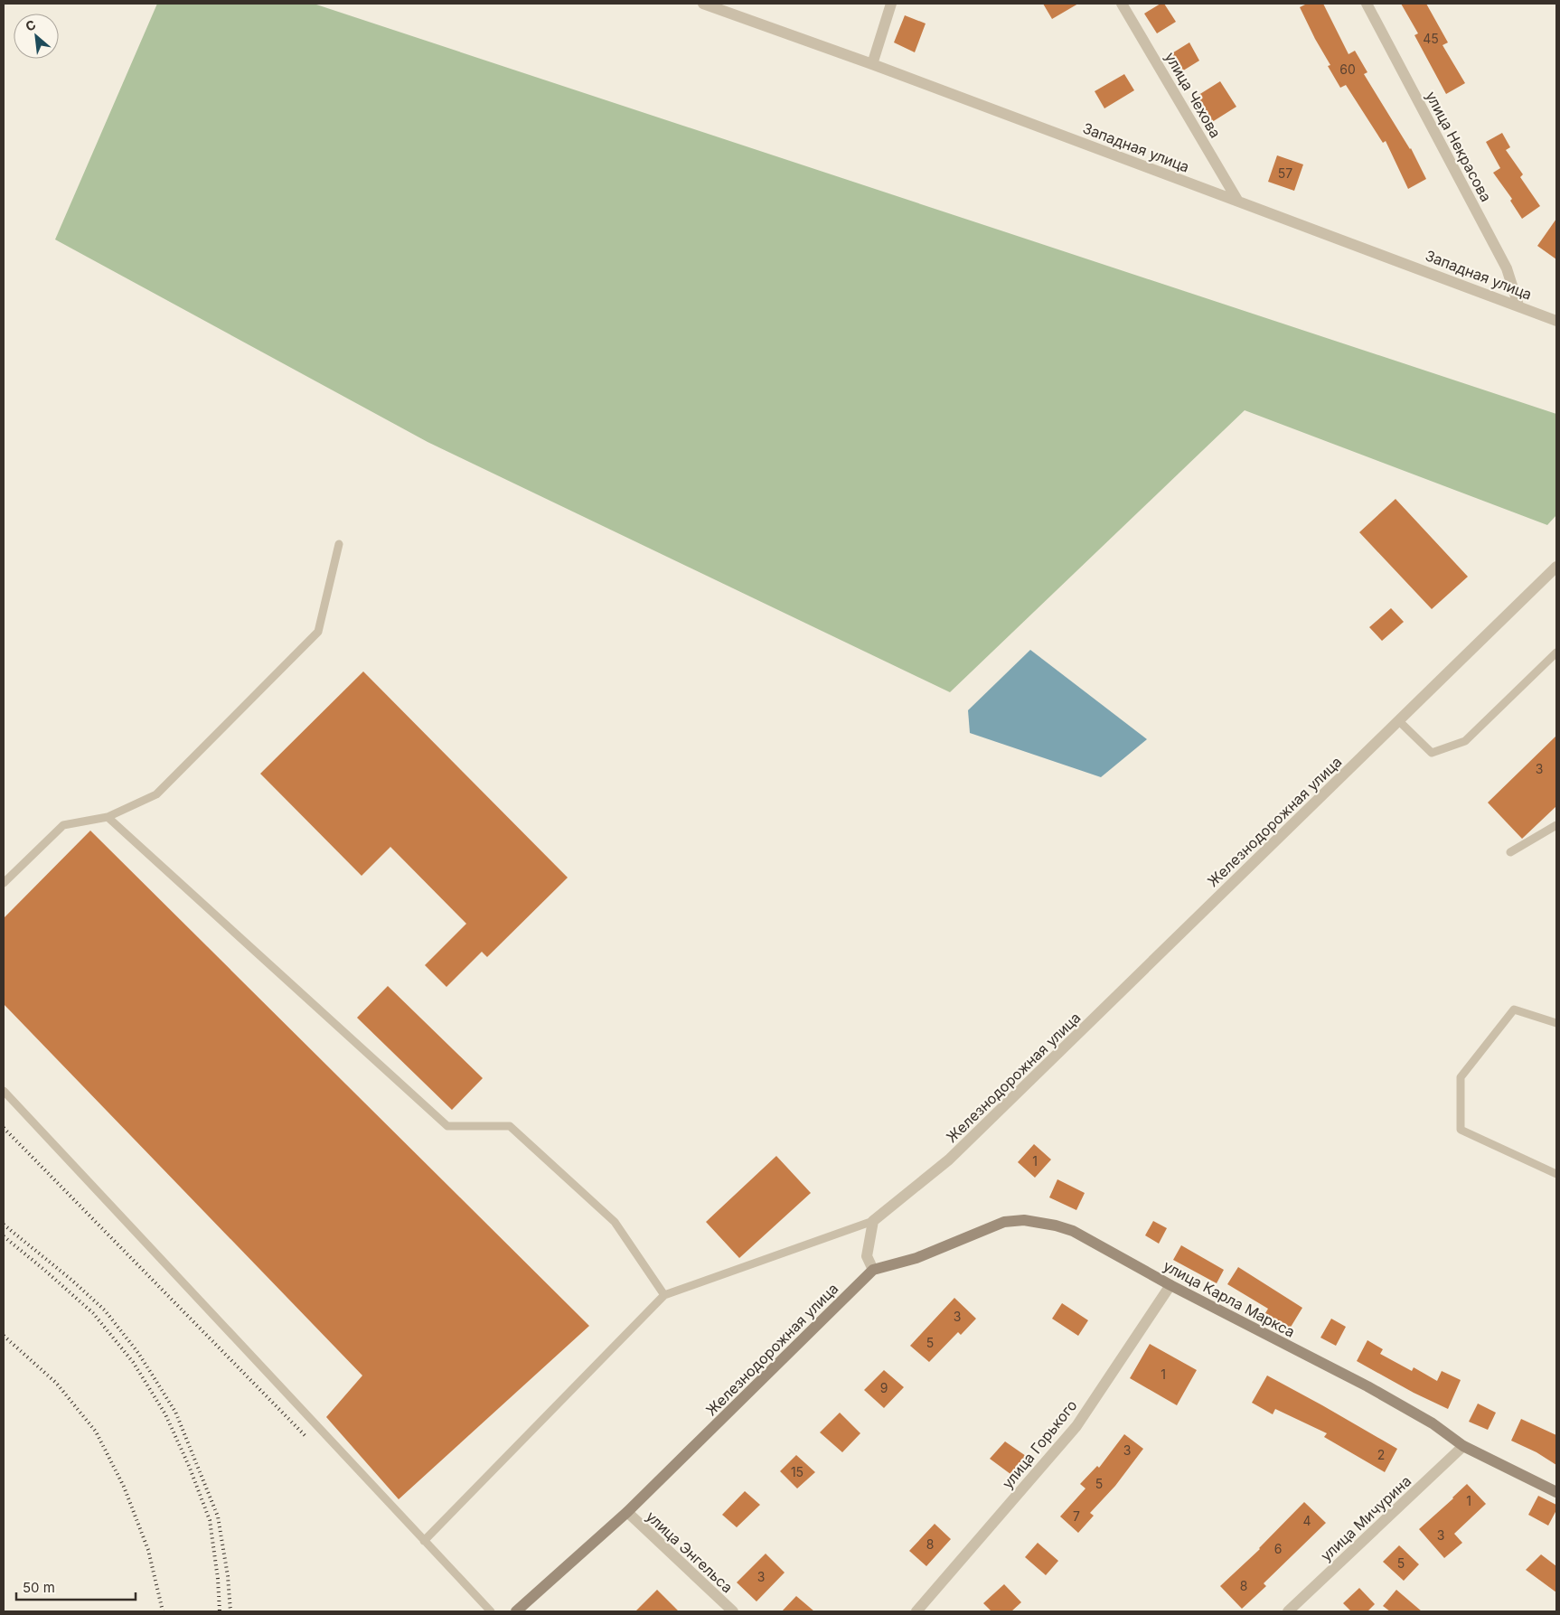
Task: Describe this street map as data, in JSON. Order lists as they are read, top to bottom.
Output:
{
  "streets": {
    "main road": ["Железнодорожная улица", "улица Карла Маркса"],
    "street": [
      "улица Чехова",
      "улица Некрасова",
      "Западная улица",
      "улица Горького",
      "улица Мичурина",
      "улица Энгельса"
    ]
  },
  "crossings": [
    ["улица Чехова", "Западная улица"],
    ["улица Некрасова", "Западная улица"],
    ["Железнодорожная улица", "улица Карла Маркса"],
    ["Железнодорожная улица", "улица Энгельса"],
    ["улица Карла Маркса", "улица Горького"],
    ["улица Карла Маркса", "улица Мичурина"]
  ],
  "house_numbers": [
    "45",
    "60",
    "57",
    "3",
    "1",
    "3",
    "5",
    "1",
    "9",
    "3",
    "2",
    "15",
    "5",
    "1",
    "7",
    "4",
    "3",
    "8",
    "6",
    "5",
    "3",
    "8"
  ],
  "scale_bar": "50 m",
  "north": "top left"
}
